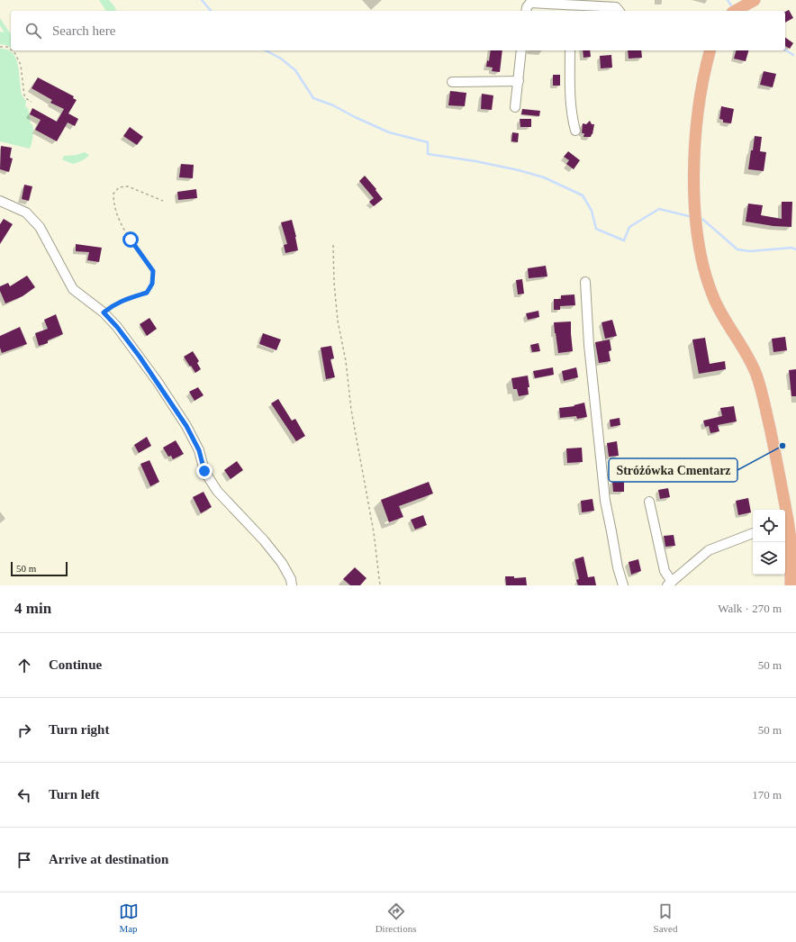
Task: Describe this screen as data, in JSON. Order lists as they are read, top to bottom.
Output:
{
  "places": ["Stróżówka Cmentarz"],
  "scale_bar": "50 m",
  "page": {
    "search": "Search here",
    "scale": "50 m",
    "heading": ["4 min", "Walk · 270 m"],
    "list": [
      ["Continue", "50 m"],
      ["Turn right", "50 m"],
      ["Turn left", "170 m"],
      "Arrive at destination"
    ],
    "nav": ["Map", "Directions", "Saved"]
  }
}
